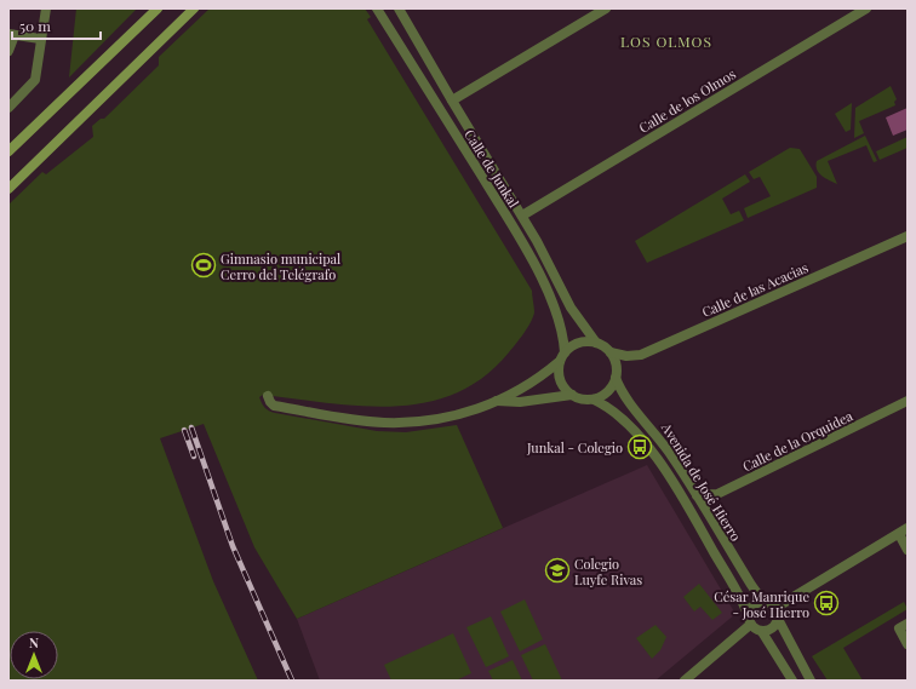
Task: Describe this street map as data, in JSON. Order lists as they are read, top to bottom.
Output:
{
  "streets": {
    "street": [
      "Calle de los Olmos",
      "Calle de Junkal",
      "Calle de las Acacias",
      "Calle de la Orquidea",
      "Avenida de José Hierro"
    ]
  },
  "crossings": [
    ["Calle de los Olmos", "Calle de Junkal"],
    ["Calle de Junkal", "Calle de las Acacias"],
    ["Calle de Junkal", "Avenida de José Hierro"],
    ["Calle de las Acacias", "Avenida de José Hierro"],
    ["Calle de la Orquidea", "Avenida de José Hierro"]
  ],
  "districts": ["LOS OLMOS"],
  "places": {
    "sports": ["Gimnasio municipal Cerro del Telégrafo"],
    "bus stop": ["Junkal - Colegio", "César Manrique - José Hierro"],
    "school or university": ["Colegio Luyfe Rivas"]
  },
  "scale_bar": "50 m",
  "north": "top"
}
